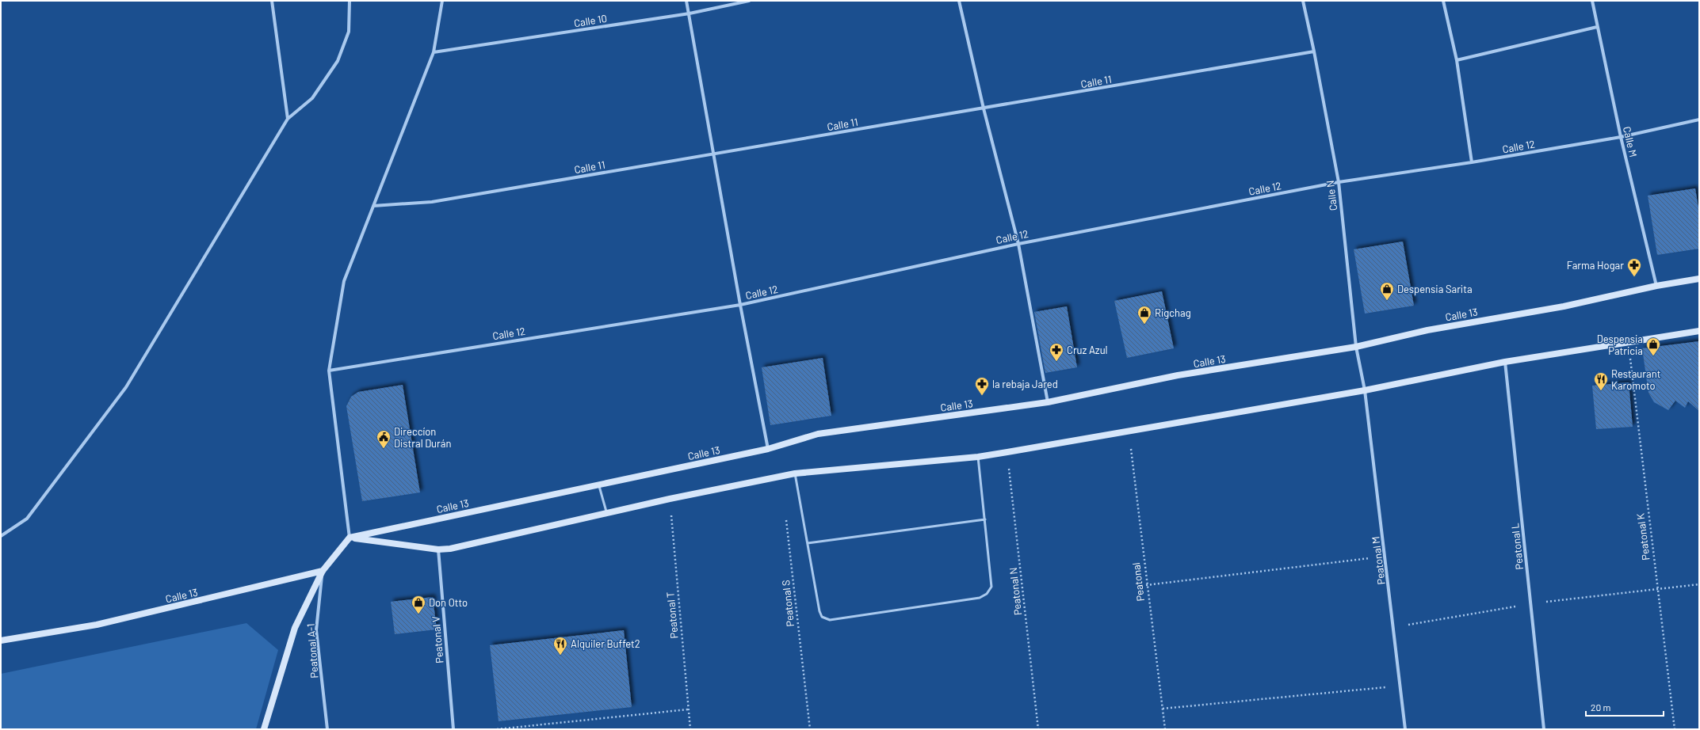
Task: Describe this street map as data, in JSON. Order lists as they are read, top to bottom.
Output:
{
  "streets": {
    "street": [
      "Calle 10",
      "Calle 11",
      "Calle M",
      "Calle 12",
      "Calle N",
      "Calle 13",
      "Peatonal L",
      "Peatonal M",
      "Peatonal V",
      "Peatonal A-1"
    ],
    "path": [
      "Peatonal K",
      "Peatonal",
      "Peatonal N",
      "Peatonal S",
      "Peatonal T"
    ]
  },
  "crossings": [
    ["Calle 11", "Calle N"],
    ["Calle M", "Calle 12"],
    ["Calle M", "Calle 13"],
    ["Calle 12", "Calle N"],
    ["Calle N", "Calle 13"],
    ["Calle N", "Peatonal M"],
    ["Calle 13", "Peatonal A-1"]
  ],
  "places": {
    "pharmacy": ["Farma Hogar", "Cruz Azul", "la rebaja Jared"],
    "shop": [
      "Despensia Sarita",
      "Rigchag",
      "Despensia Patricia",
      "Don Otto"
    ],
    "restaurant": ["Restaurant Karomoto", "Alquiler Buffet2"],
    "public building": ["Direccíon Distral Durán"]
  },
  "scale_bar": "20 m"
}
